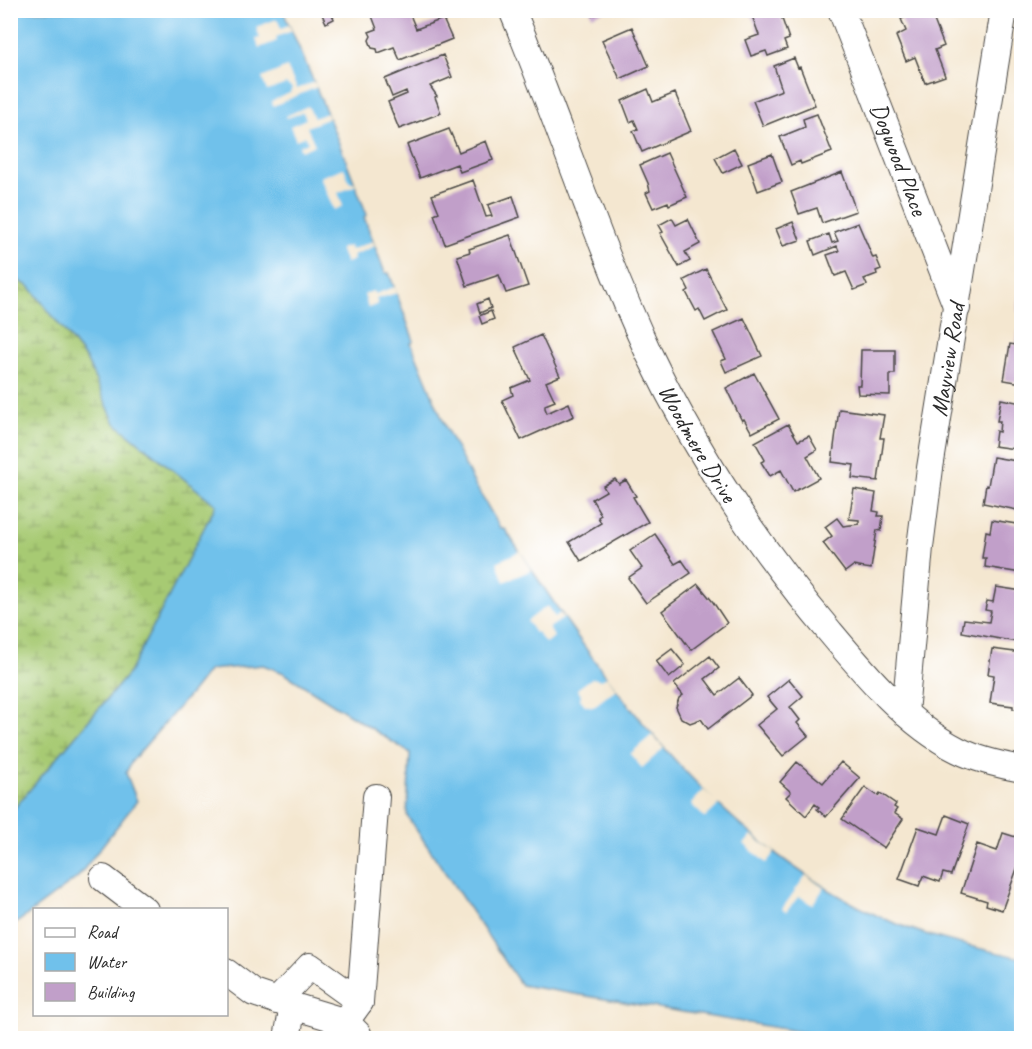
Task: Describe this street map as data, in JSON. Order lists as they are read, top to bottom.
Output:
{
  "streets": {
    "street": ["Dogwood Place", "Mayview Road", "Woodmere Drive"]
  },
  "crossings": [
    ["Dogwood Place", "Mayview Road"],
    ["Mayview Road", "Woodmere Drive"]
  ],
  "legend": ["Road", "Water", "Building"]
}
